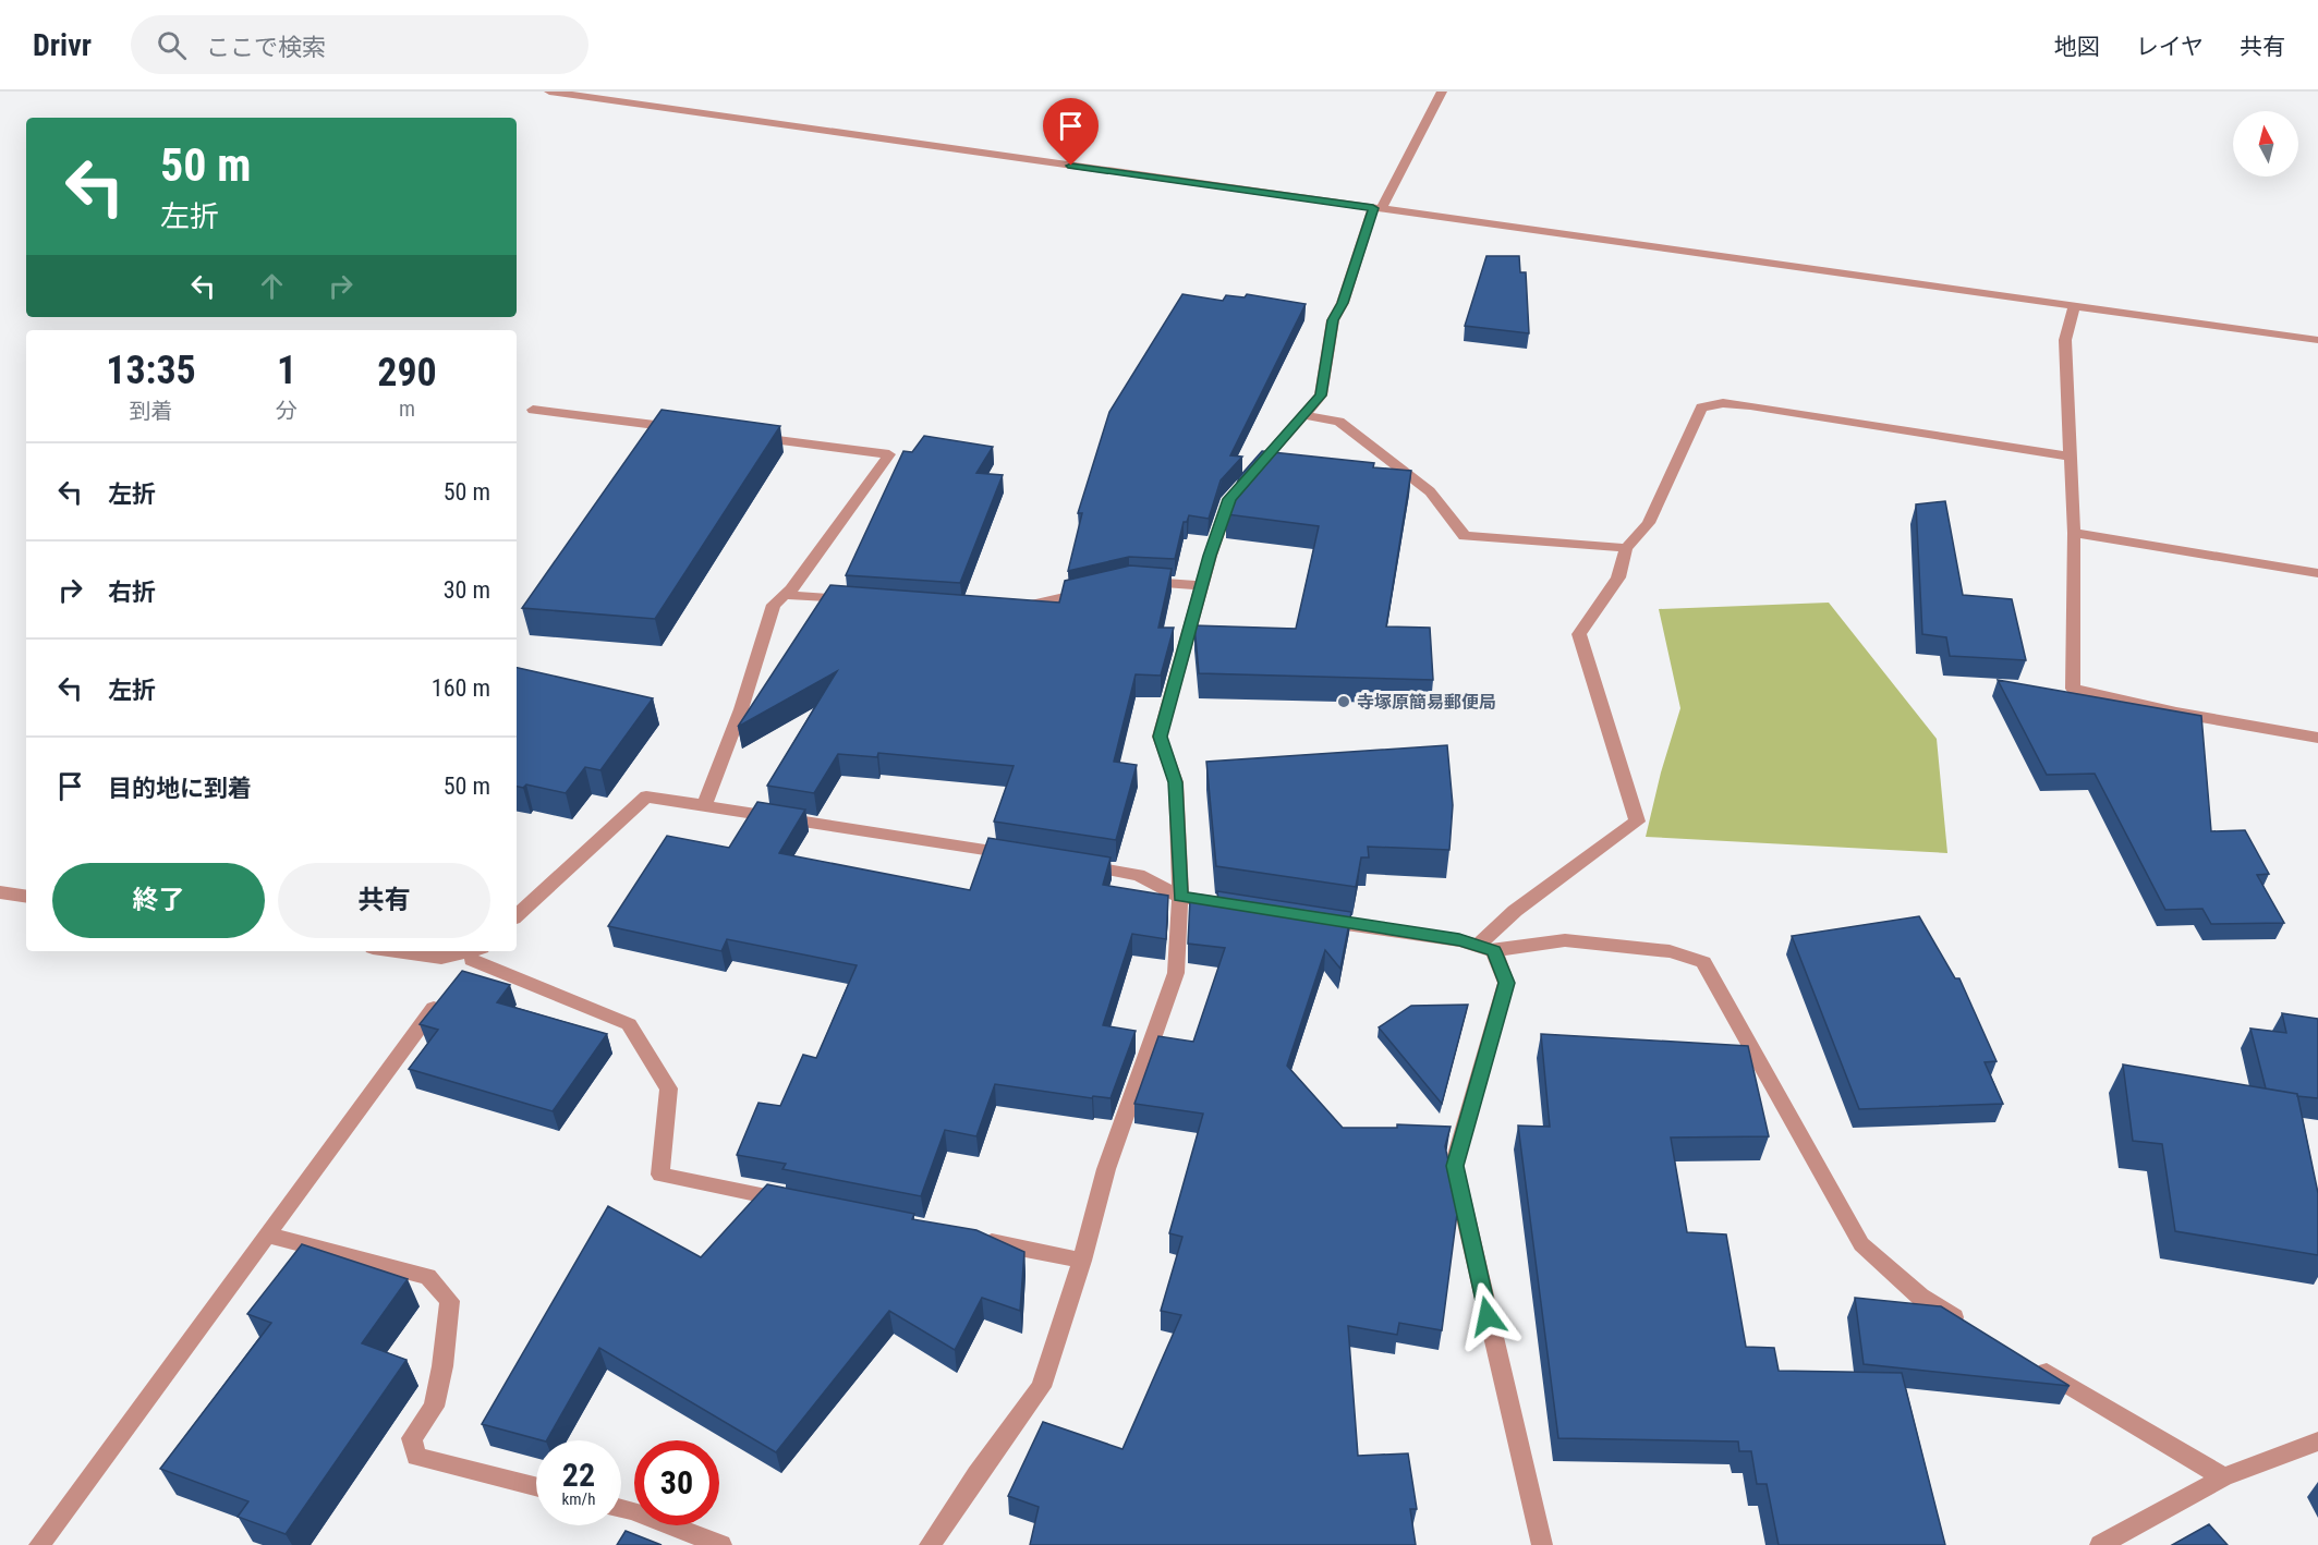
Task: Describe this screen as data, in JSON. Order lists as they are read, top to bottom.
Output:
{
  "places": ["寺塚原簡易郵便局"],
  "north": "top",
  "page": {
    "header": "Drivr",
    "search": "ここで検索",
    "nav": ["地図", "レイヤ", "共有"],
    "turn": ["50 m", "左折"],
    "eta": [
      "13:35",
      "到着",
      "1",
      "分",
      "290",
      "m"
    ],
    "list": [
      {
        "name": "左折",
        "value": "50 m"
      },
      {
        "name": "右折",
        "value": "30 m"
      },
      {
        "name": "左折",
        "value": "160 m"
      },
      {
        "name": "目的地に到着",
        "value": "50 m"
      }
    ],
    "buttons": ["終了", "共有"],
    "speed": "22 km/h",
    "limit": "30"
  }
}
